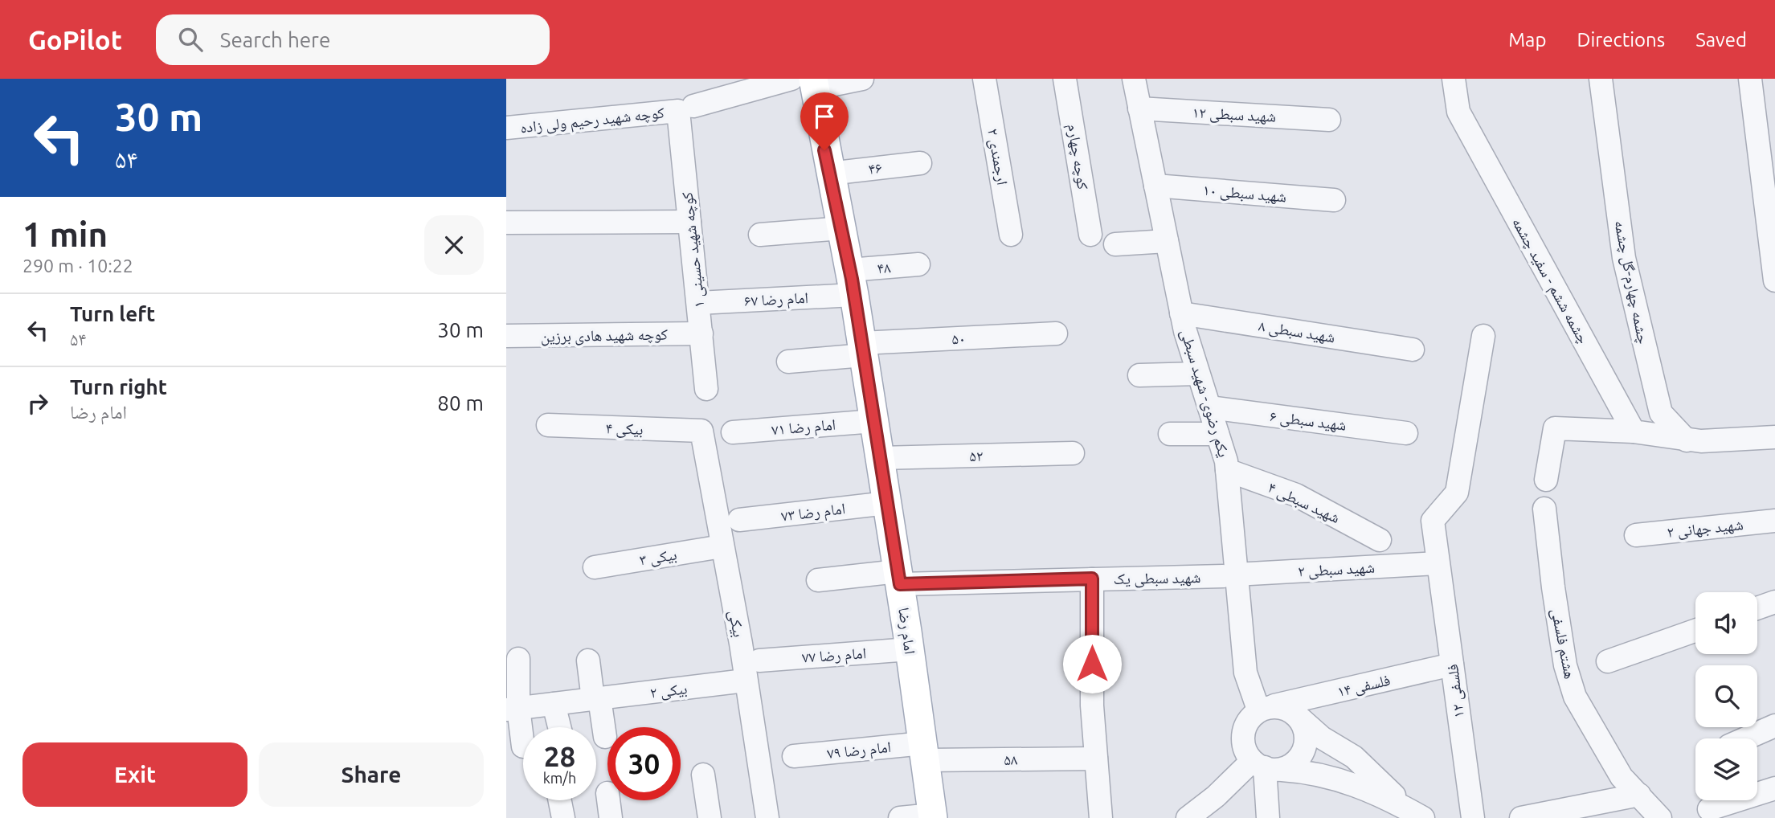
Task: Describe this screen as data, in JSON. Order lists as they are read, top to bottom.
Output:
{
  "streets": {
    "main road": ["امام رضا"],
    "street": [
      "۱۲ شهید سبطی",
      "کوچه شهید رحیم ولی زاده",
      "۲ ارجمندی",
      "کوچه چهارم",
      "۴۶",
      "۱۰ شهید سبطی",
      "کوچه شهید حسینی ۱",
      "۴۸",
      "چشمه ششم - سفید چشمه",
      "چشمه چهارم-گل چشمه",
      "امام رضا ۶۷",
      "۸ شهید سبطی",
      "کوچه شهید هادی برزین",
      "۵۰",
      "یکم رضوی- شهید سبطی",
      "۶ شهید سبطی",
      "امام رضا ۷۱",
      "۴ بیکی",
      "۵۲",
      "۴ شهید سبطی",
      "امام رضا ۷۳",
      "۲ شهید جهانی",
      "۳ بیکی",
      "۲ شهید سبطی",
      "شهید سبطی یک",
      "بیکی",
      "هشتم فلسفی",
      "امام رضا ۷۷",
      "۱۴ فلسفی",
      "۲ بیکی",
      "۱۲ فلسفی",
      "امام رضا ۷۹",
      "۵۸"
    ]
  },
  "crossings": [
    ["۱۲ شهید سبطی", "یکم رضوی- شهید سبطی"],
    ["کوچه شهید رحیم ولی زاده", "کوچه شهید حسینی ۱"],
    ["کوچه شهید رحیم ولی زاده", "امام رضا"],
    ["۴۶", "امام رضا"],
    ["۱۰ شهید سبطی", "یکم رضوی- شهید سبطی"],
    ["کوچه شهید حسینی ۱", "امام رضا ۶۷"],
    ["کوچه شهید حسینی ۱", "کوچه شهید هادی برزین"],
    ["۴۸", "امام رضا ۶۷"],
    ["۴۸", "امام رضا"],
    ["امام رضا ۶۷", "امام رضا"],
    ["۸ شهید سبطی", "یکم رضوی- شهید سبطی"],
    ["۵۰", "امام رضا"],
    ["یکم رضوی- شهید سبطی", "۶ شهید سبطی"],
    ["یکم رضوی- شهید سبطی", "۴ شهید سبطی"],
    ["یکم رضوی- شهید سبطی", "۲ شهید سبطی"],
    ["یکم رضوی- شهید سبطی", "شهید سبطی یک"],
    ["یکم رضوی- شهید سبطی", "۱۴ فلسفی"],
    ["امام رضا ۷۱", "امام رضا"],
    ["۴ بیکی", "بیکی"],
    ["۵۲", "امام رضا"],
    ["امام رضا ۷۳", "امام رضا"],
    ["۳ بیکی", "بیکی"],
    ["۲ شهید سبطی", "شهید سبطی یک"],
    ["۲ شهید سبطی", "۱۲ فلسفی"],
    ["شهید سبطی یک", "امام رضا"],
    ["بیکی", "۲ بیکی"],
    ["امام رضا", "امام رضا ۷۷"],
    ["امام رضا", "امام رضا ۷۹"],
    ["امام رضا", "۵۸"],
    ["۱۴ فلسفی", "۱۲ فلسفی"],
    ["امام رضا ۷۹", "۵۸"]
  ],
  "page": {
    "header": "GoPilot",
    "search": "Search here",
    "nav": ["Map", "Directions", "Saved"],
    "turn": ["30 m", "۵۴"],
    "heading": ["1 min", "290 m · 10:22"],
    "list": [
      {
        "name": "Turn left",
        "note": "۵۴",
        "value": "30 m"
      },
      {
        "name": "Turn right",
        "note": "امام رضا",
        "value": "80 m"
      }
    ],
    "speed": "28 km/h",
    "limit": "30",
    "buttons": ["Exit", "Share"]
  }
}
